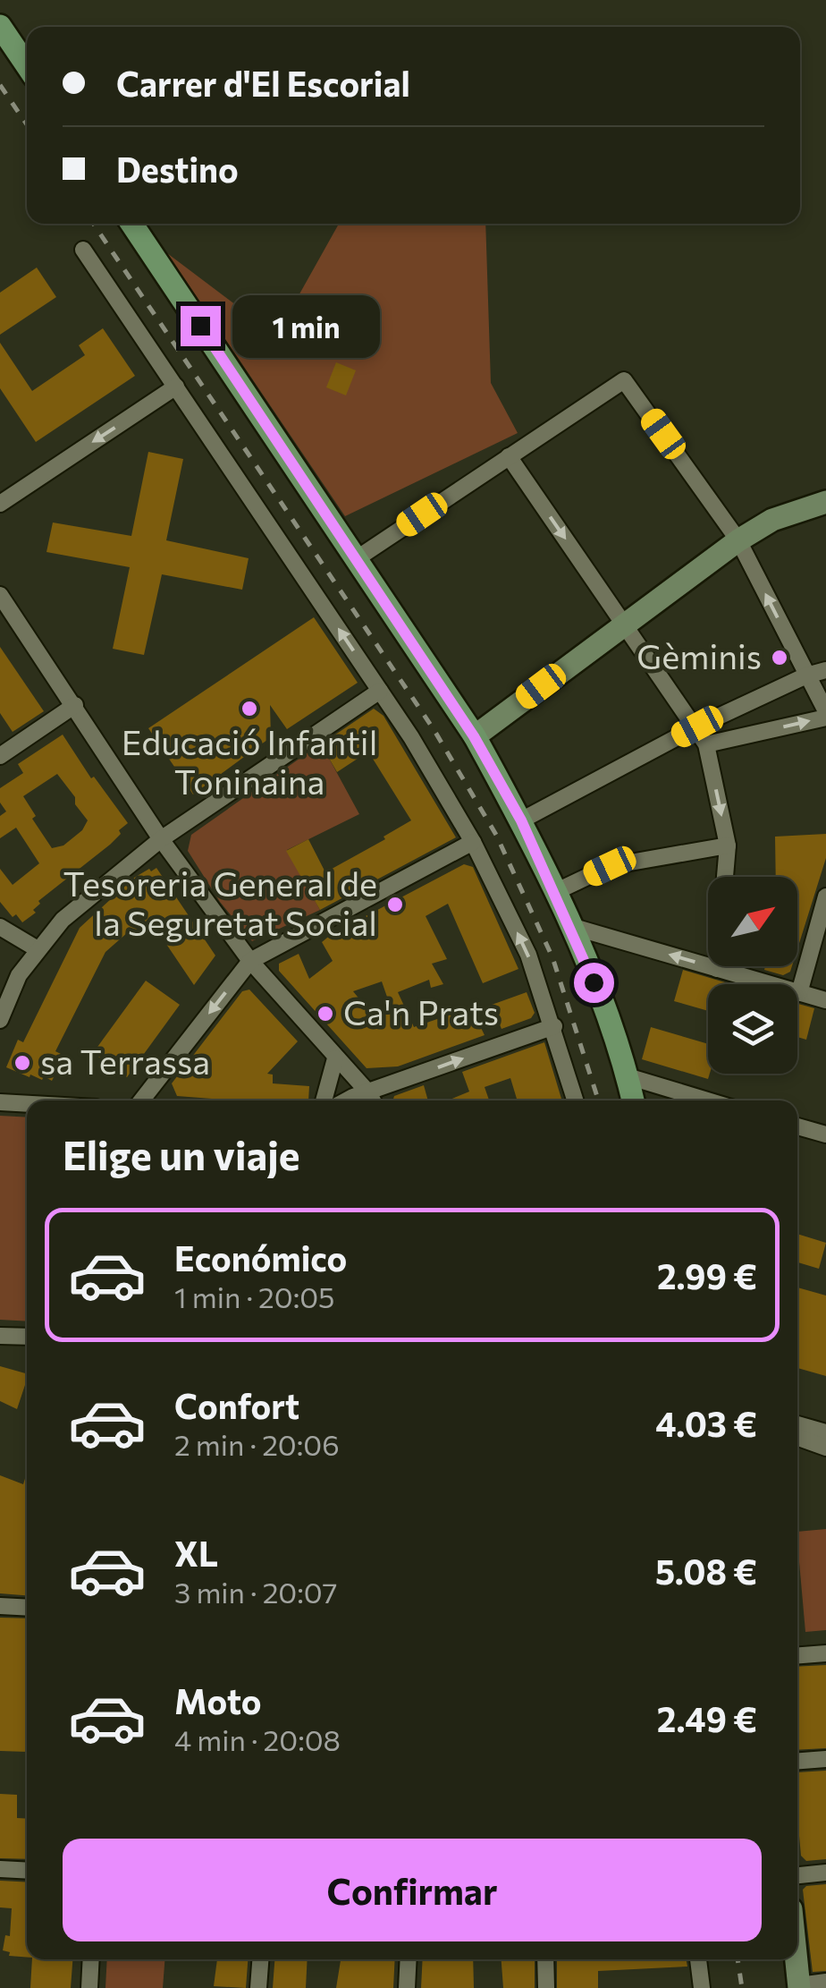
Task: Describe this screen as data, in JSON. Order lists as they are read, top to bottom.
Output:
{
  "places": [
    "Gèminis",
    "Educació Infantil Toninaina",
    "Tesoreria General de la Seguretat Social",
    "Ca'n Prats",
    "sa Terrassa"
  ],
  "north": "top right",
  "page": {
    "banner": ["Carrer d'El Escorial", "Destino"],
    "bubble": "1 min",
    "heading": "Elige un viaje",
    "list": [
      {
        "name": "Económico",
        "note": "1 min · 20:05",
        "value": "2.99 €"
      },
      {
        "name": "Confort",
        "note": "2 min · 20:06",
        "value": "4.03 €"
      },
      {
        "name": "XL",
        "note": "3 min · 20:07",
        "value": "5.08 €"
      },
      {
        "name": "Moto",
        "note": "4 min · 20:08",
        "value": "2.49 €"
      }
    ],
    "buttons": "Confirmar"
  }
}
